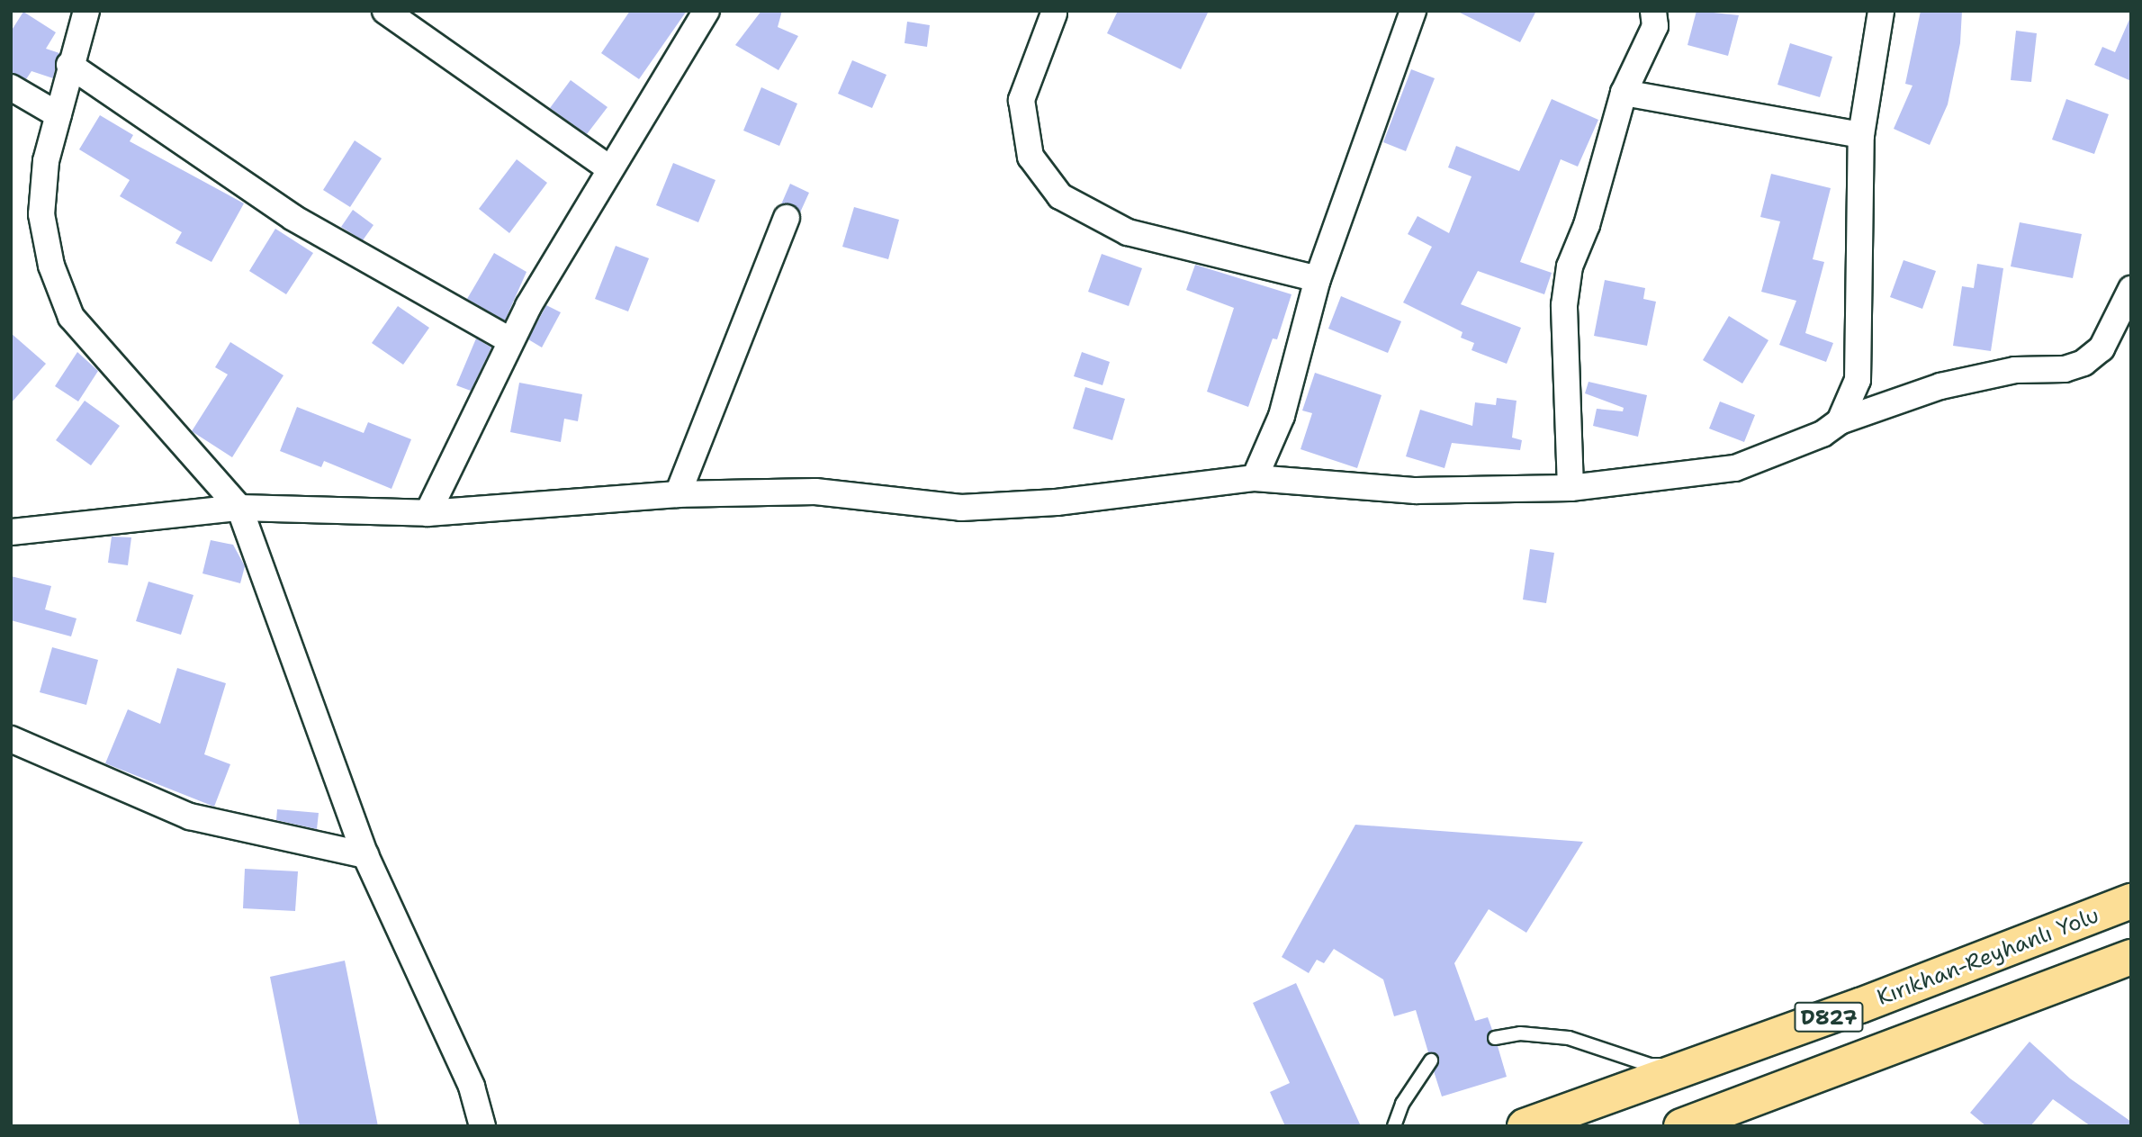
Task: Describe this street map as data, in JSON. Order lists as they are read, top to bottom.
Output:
{
  "streets": {
    "highway": ["Kırıkhan-Reyhanlı Yolu", "D827"]
  }
}
